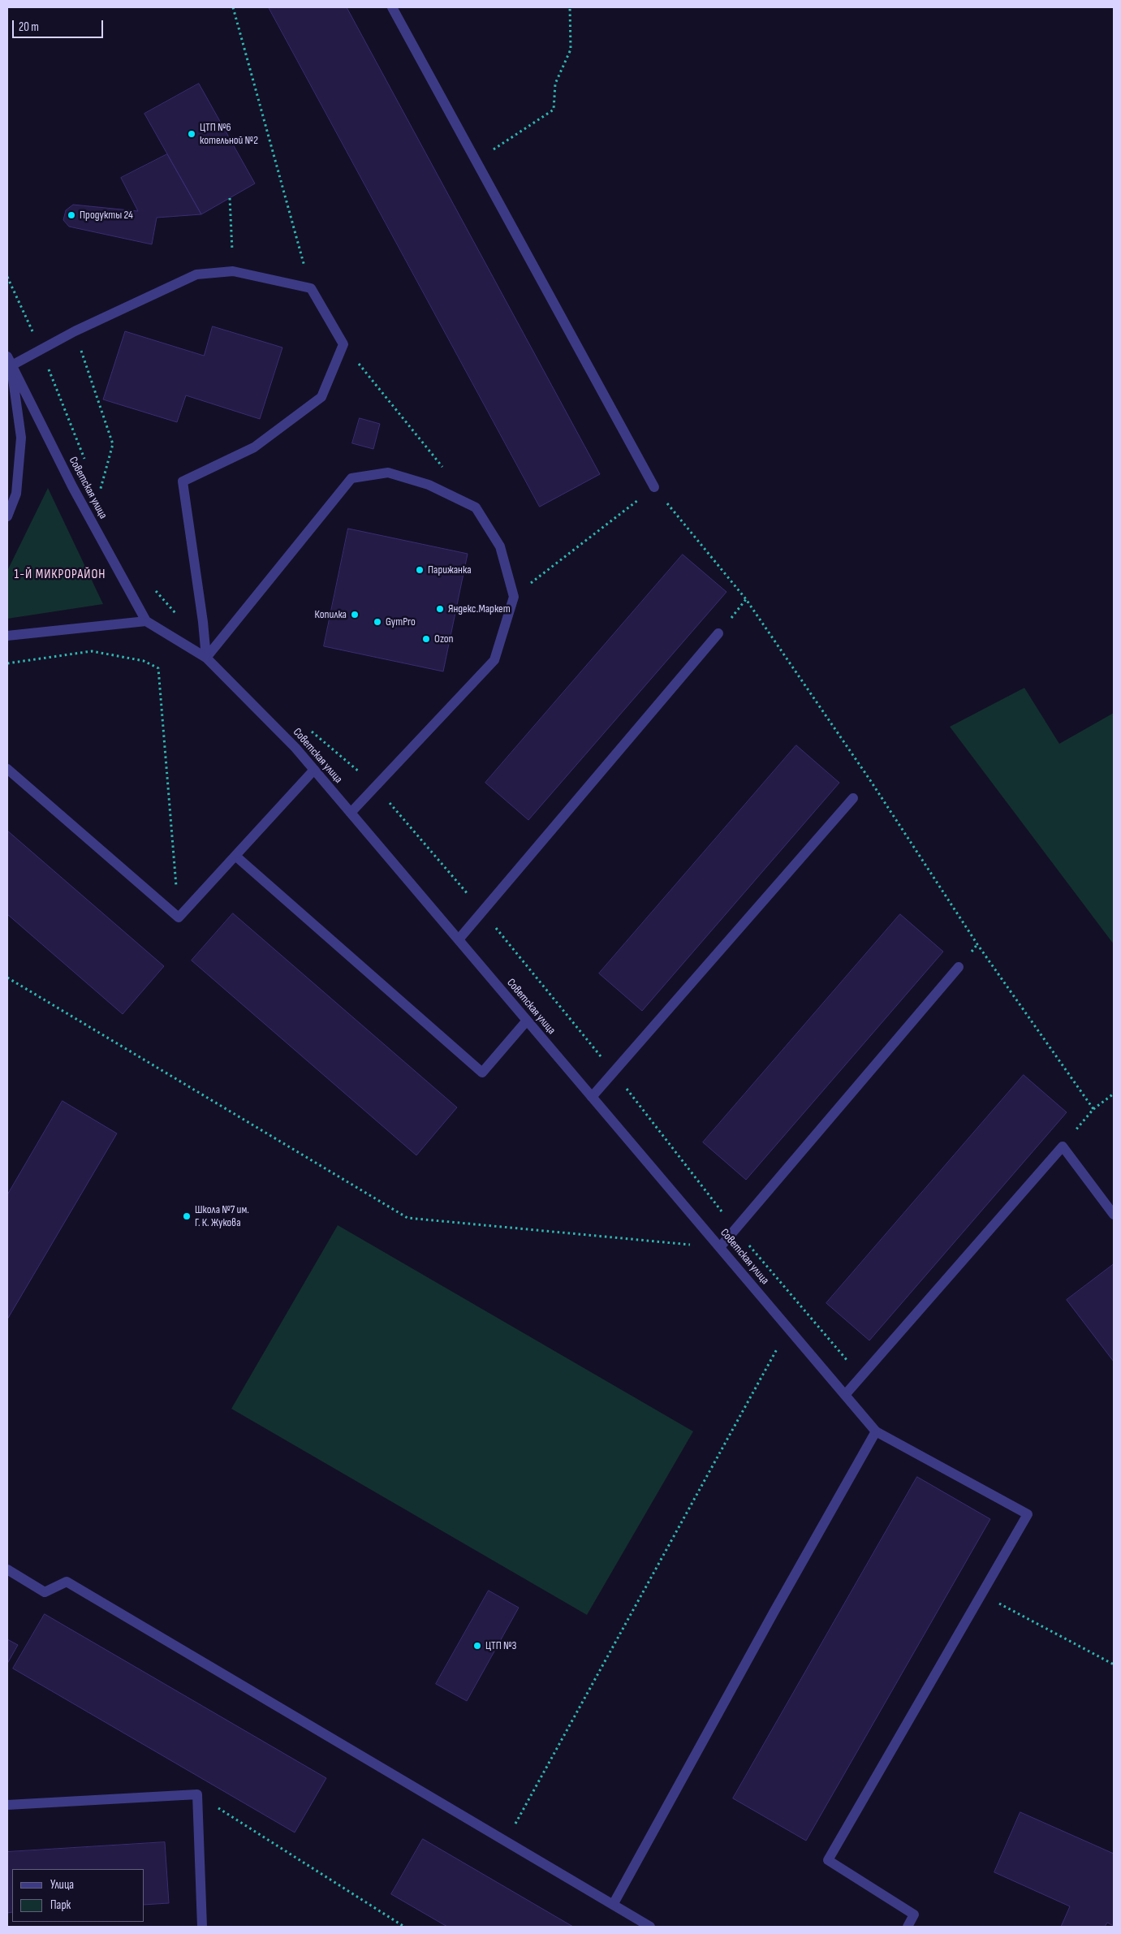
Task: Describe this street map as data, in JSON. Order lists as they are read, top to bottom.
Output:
{
  "streets": {
    "street": ["Советская улица"]
  },
  "districts": ["1-Й МИКРОРАЙОН"],
  "places": [
    "ЦТП №6 котельной №2",
    "Продукты 24",
    "Парижанка",
    "Яндекс.Маркет",
    "Копилка",
    "GymPro",
    "Ozon",
    "Школа №7 им. Г. К. Жукова",
    "ЦТП №3"
  ],
  "legend": ["Улица", "Парк"],
  "scale_bar": "20 m"
}
